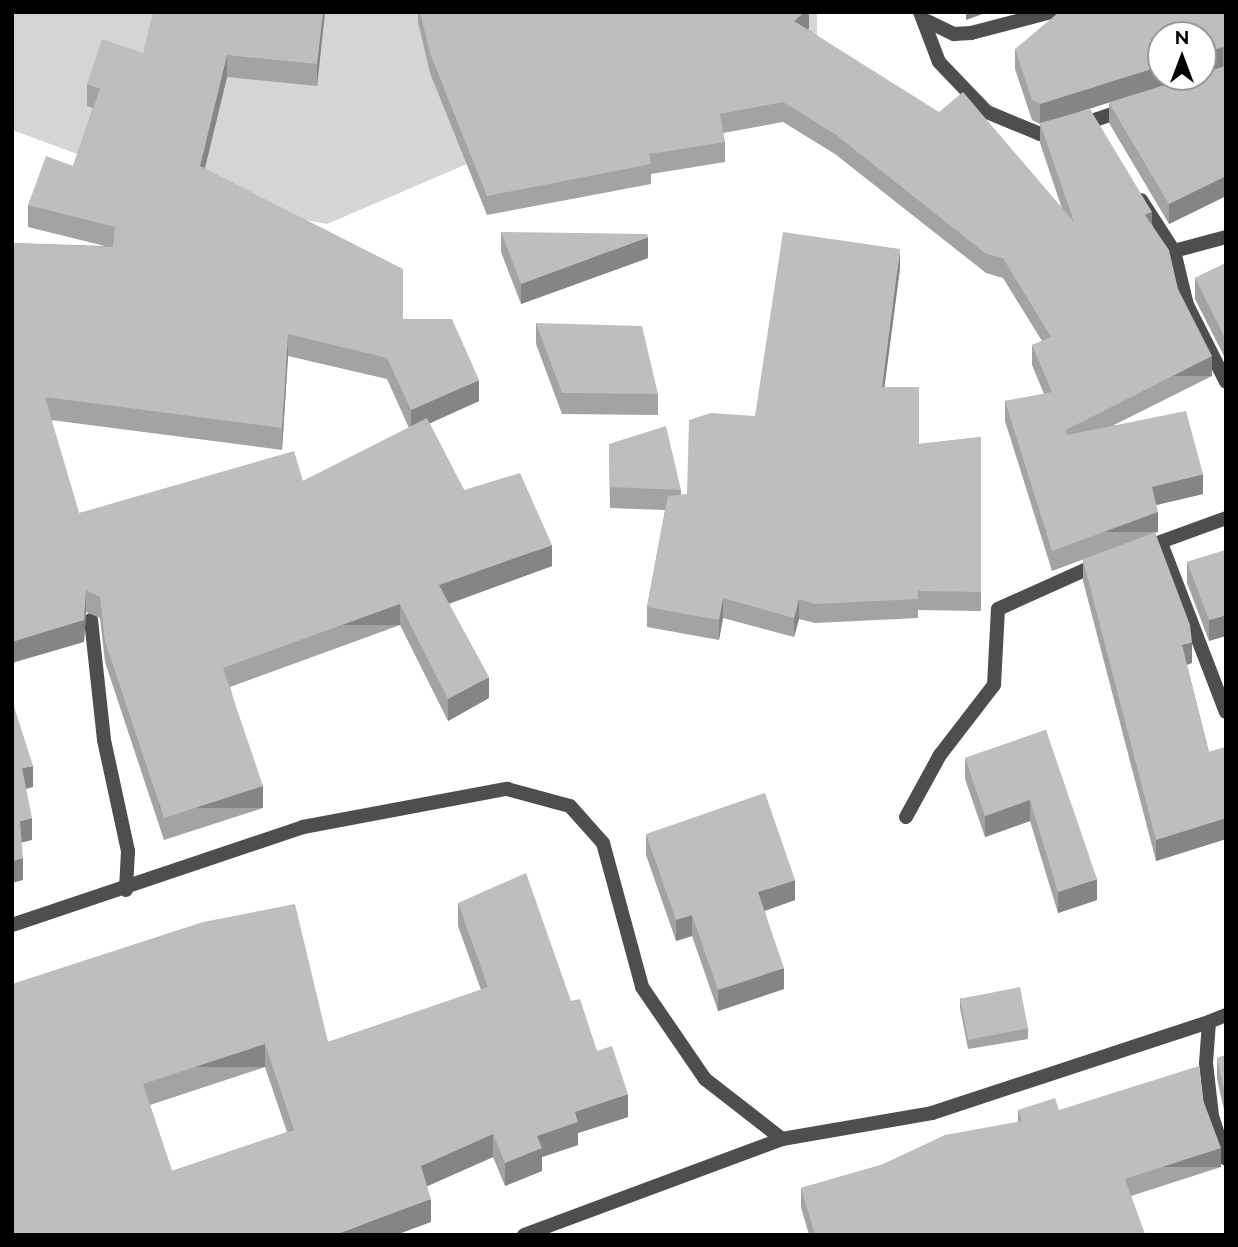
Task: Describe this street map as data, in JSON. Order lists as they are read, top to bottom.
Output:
{
  "north": "top"
}
